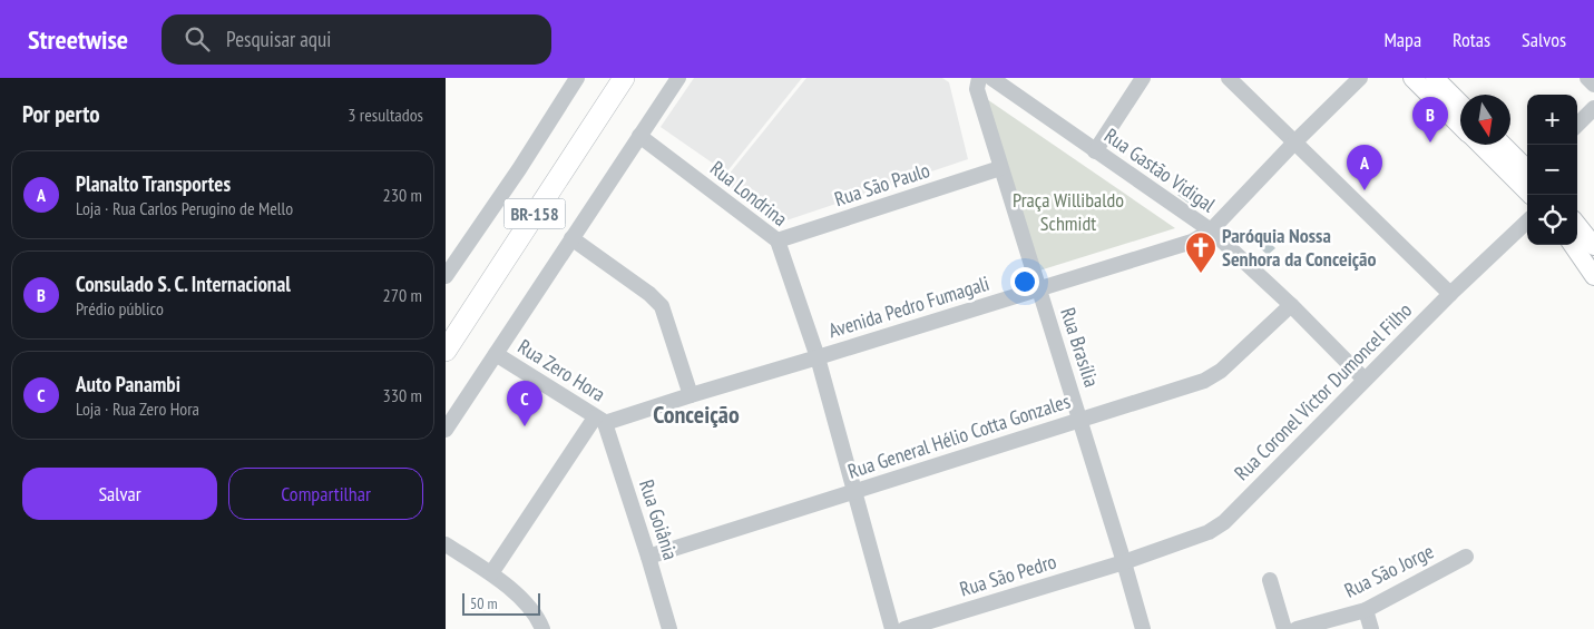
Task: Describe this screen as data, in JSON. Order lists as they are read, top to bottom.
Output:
{
  "streets": {
    "highway": ["BR-158"],
    "street": [
      "Rua Gastão Vidigal",
      "Rua São Paulo",
      "Rua Londrina",
      "Avenida Pedro Fumagali",
      "Rua Brasília",
      "Rua Zero Hora",
      "Rua Coronel Victor Dumoncel Filho",
      "Rua General Hélio Cotta Gonzales",
      "Rua Goiânia",
      "Rua São Jorge",
      "Rua São Pedro"
    ]
  },
  "crossings": [
    ["Rua Gastão Vidigal", "Avenida Pedro Fumagali"],
    ["Rua Gastão Vidigal", "Rua Coronel Victor Dumoncel Filho"],
    ["Rua Gastão Vidigal", "Rua General Hélio Cotta Gonzales"],
    ["Rua São Paulo", "Rua Londrina"],
    ["Rua São Paulo", "Rua Brasília"],
    ["Rua Londrina", "Avenida Pedro Fumagali"],
    ["Rua Londrina", "Rua General Hélio Cotta Gonzales"],
    ["Avenida Pedro Fumagali", "Rua Brasília"],
    ["Avenida Pedro Fumagali", "Rua Zero Hora"],
    ["Avenida Pedro Fumagali", "Rua Goiânia"],
    ["Rua Brasília", "Rua Coronel Victor Dumoncel Filho"],
    ["Rua Brasília", "Rua General Hélio Cotta Gonzales"],
    ["Rua Brasília", "Rua São Pedro"],
    ["Rua Zero Hora", "Rua Goiânia"],
    ["Rua Coronel Victor Dumoncel Filho", "Rua São Pedro"],
    ["Rua General Hélio Cotta Gonzales", "Rua Goiânia"]
  ],
  "districts": ["Conceição"],
  "parks": ["Praça Willibaldo Schmidt"],
  "places": {
    "church": ["Paróquia Nossa Senhora da Conceição"]
  },
  "scale_bar": "50 m",
  "north": "bottom",
  "page": {
    "header": "Streetwise",
    "search": "Pesquisar aqui",
    "nav": ["Mapa", "Rotas", "Salvos"],
    "heading": ["Por perto", "3 resultados"],
    "map_buttons": ["+", "−"],
    "pins": ["B", "A", "C"],
    "list": [
      {
        "mark": "A",
        "name": "Planalto Transportes",
        "note": "Loja · Rua Carlos Perugino de Mello",
        "value": "230 m"
      },
      {
        "mark": "B",
        "name": "Consulado S. C. Internacional",
        "note": "Prédio público",
        "value": "270 m"
      },
      {
        "mark": "C",
        "name": "Auto Panambi",
        "note": "Loja · Rua Zero Hora",
        "value": "330 m"
      }
    ],
    "buttons": ["Salvar", "Compartilhar"],
    "scale": "50 m"
  }
}
